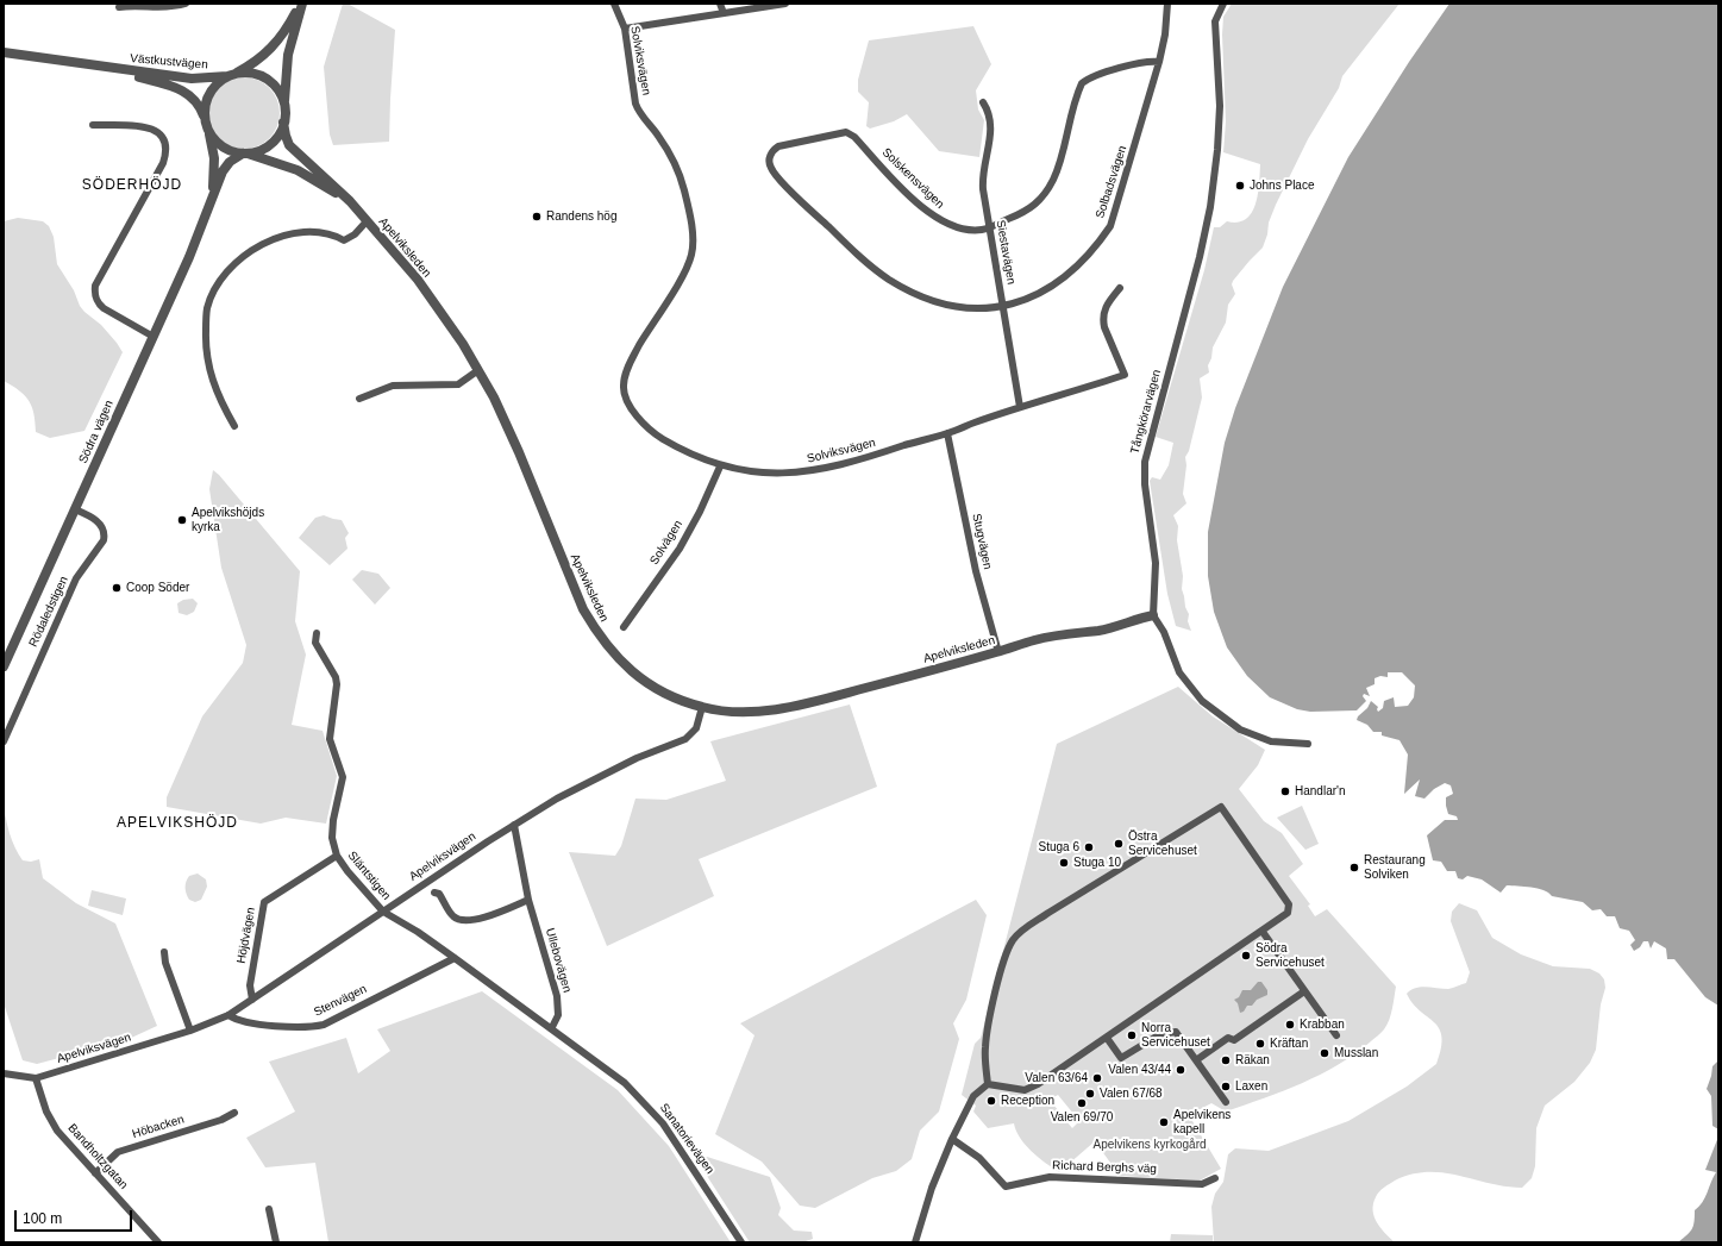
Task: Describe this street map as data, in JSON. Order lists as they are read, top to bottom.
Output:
{
  "streets": {
    "street": [
      "Solviksvägen",
      "Västkustvägen",
      "Solskensvägen",
      "Solbadsvägen",
      "Apelviksleden",
      "Siestavägen",
      "Tångkörarvägen",
      "Södra vägen",
      "Stugvägen",
      "Solvägen",
      "Rödaledstigen",
      "Apelviksvägen",
      "Släntstigen",
      "Höjdvägen",
      "Ullebovägen",
      "Stenvägen",
      "Höbacken",
      "Sanatorievägen",
      "Bandholtzgatan",
      "Richard Berghs väg"
    ]
  },
  "crossings": [
    ["Solviksvägen", "Siestavägen"],
    ["Solviksvägen", "Stugvägen"],
    ["Solviksvägen", "Solvägen"],
    ["Västkustvägen", "Apelviksleden"],
    ["Västkustvägen", "Södra vägen"],
    ["Solskensvägen", "Solbadsvägen"],
    ["Solskensvägen", "Siestavägen"],
    ["Solbadsvägen", "Siestavägen"],
    ["Apelviksleden", "Tångkörarvägen"],
    ["Apelviksleden", "Södra vägen"],
    ["Apelviksleden", "Stugvägen"],
    ["Apelviksleden", "Apelviksvägen"],
    ["Södra vägen", "Rödaledstigen"],
    ["Apelviksvägen", "Släntstigen"],
    ["Apelviksvägen", "Höjdvägen"],
    ["Apelviksvägen", "Ullebovägen"],
    ["Apelviksvägen", "Stenvägen"],
    ["Apelviksvägen", "Bandholtzgatan"],
    ["Släntstigen", "Höjdvägen"],
    ["Släntstigen", "Ullebovägen"],
    ["Släntstigen", "Stenvägen"],
    ["Släntstigen", "Sanatorievägen"],
    ["Ullebovägen", "Sanatorievägen"],
    ["Höbacken", "Bandholtzgatan"]
  ],
  "districts": ["SÖDERHÖJD", "APELVIKSHÖJD"],
  "parks": ["Apelvikens kyrkogård"],
  "places": [
    "Johns Place",
    "Randens hög",
    "Apelvikshöjds kyrka",
    "Coop Söder",
    "Handlar'n",
    "Östra Servicehuset",
    "Stuga 6",
    "Stuga 10",
    "Restaurang Solviken",
    "Södra Servicehuset",
    "Krabban",
    "Norra Servicehuset",
    "Kräftan",
    "Musslan",
    "Räkan",
    "Valen 43/44",
    "Valen 63/64",
    "Laxen",
    "Valen 67/68",
    "Reception",
    "Valen 69/70",
    "Apelvikens kapell"
  ],
  "scale_bar": "100 m"
}
